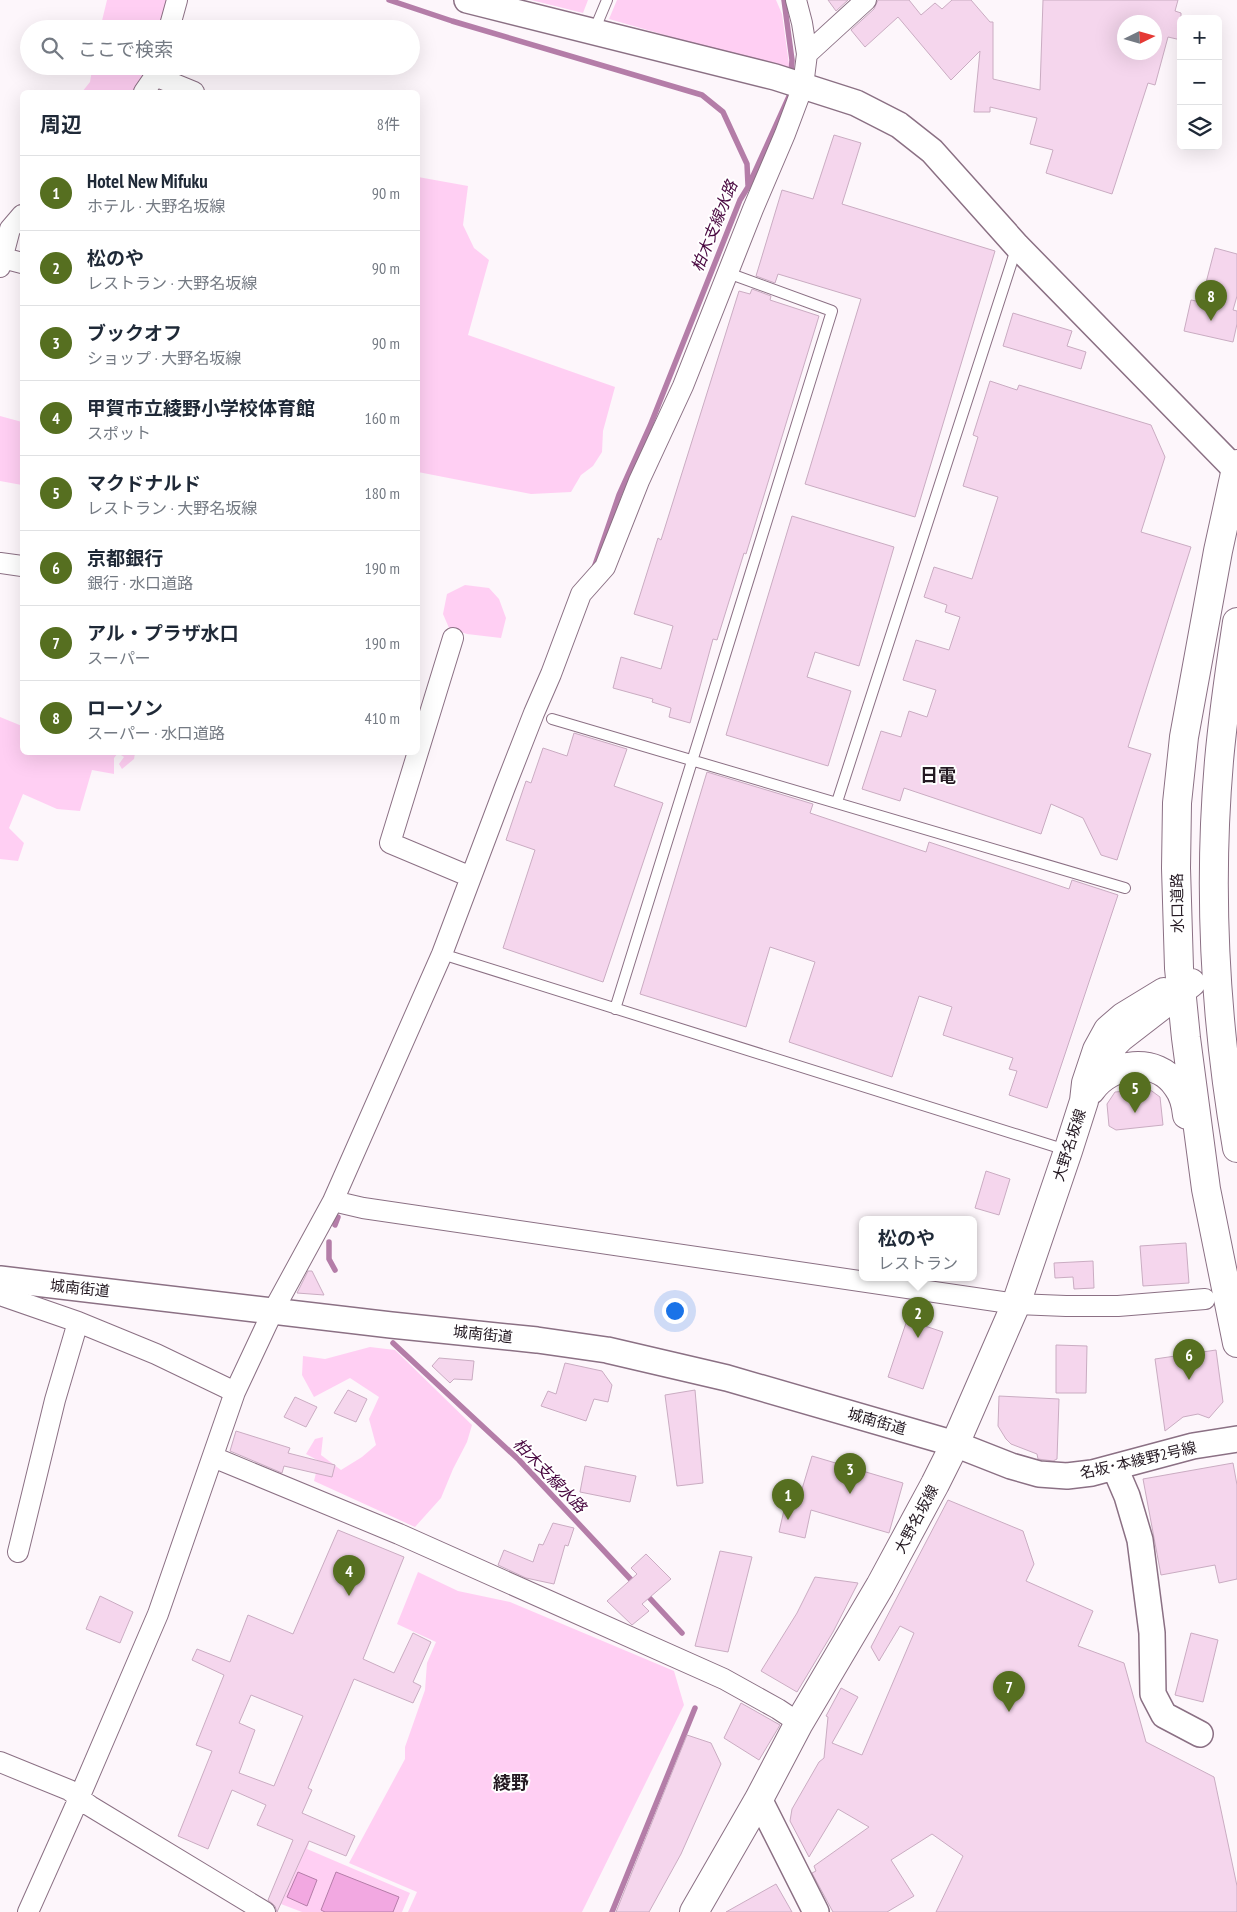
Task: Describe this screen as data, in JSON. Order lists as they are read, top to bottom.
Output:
{
  "streets": {
    "main road": ["水口道路", "大野名坂線"],
    "street": ["城南街道", "名坂･本綾野2号線"]
  },
  "crossings": [
    ["水口道路", "大野名坂線"],
    ["大野名坂線", "城南街道"],
    ["大野名坂線", "名坂･本綾野2号線"],
    ["城南街道", "名坂･本綾野2号線"]
  ],
  "districts": ["日電", "綾野"],
  "water": ["柏木支線水路"],
  "north": "right",
  "page": {
    "map_buttons": ["+", "−"],
    "search": "ここで検索",
    "heading": ["周辺", "8件"],
    "list": [
      {
        "mark": "1",
        "name": "Hotel New Mifuku",
        "note": "ホテル · 大野名坂線",
        "value": "90 m"
      },
      {
        "mark": "2",
        "name": "松のや",
        "note": "レストラン · 大野名坂線",
        "value": "90 m"
      },
      {
        "mark": "3",
        "name": "ブックオフ",
        "note": "ショップ · 大野名坂線",
        "value": "90 m"
      },
      {
        "mark": "4",
        "name": "甲賀市立綾野小学校体育館",
        "note": "スポット",
        "value": "160 m"
      },
      {
        "mark": "5",
        "name": "マクドナルド",
        "note": "レストラン · 大野名坂線",
        "value": "180 m"
      },
      {
        "mark": "6",
        "name": "京都銀行",
        "note": "銀行 · 水口道路",
        "value": "190 m"
      },
      {
        "mark": "7",
        "name": "アル・プラザ水口",
        "note": "スーパー",
        "value": "190 m"
      },
      {
        "mark": "8",
        "name": "ローソン",
        "note": "スーパー · 水口道路",
        "value": "410 m"
      }
    ],
    "pins": [
      "8",
      "5",
      "2",
      "6",
      "3",
      "1",
      "4",
      "7"
    ],
    "popup": ["松のや", "レストラン"]
  }
}
